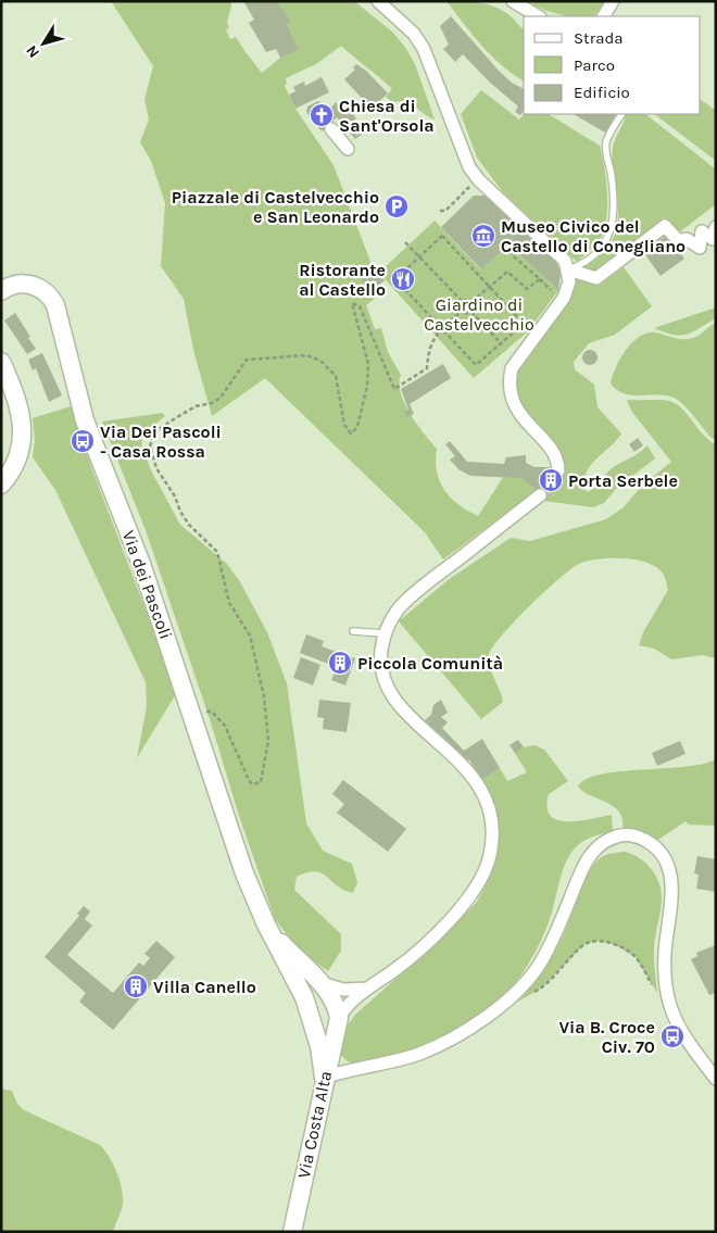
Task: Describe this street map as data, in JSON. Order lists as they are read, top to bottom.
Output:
{
  "streets": {
    "street": ["Via dei Pascoli", "Via Costa Alta"]
  },
  "crossings": [
    ["Via dei Pascoli", "Via Costa Alta"]
  ],
  "parks": ["Giardino di Castelvecchio"],
  "places": {
    "church": ["Chiesa di Sant'Orsola"],
    "parking": ["Piazzale di Castelvecchio e San Leonardo"],
    "museum": ["Museo Civico del Castello di Conegliano"],
    "restaurant": ["Ristorante al Castello"],
    "bus stop": ["Via Dei Pascoli - Casa Rossa", "Via B. Croce Civ. 70"],
    "building": ["Porta Serbele", "Piccola Comunità", "Villa Canello"]
  },
  "legend": ["Strada", "Parco", "Edificio"],
  "north": "bottom left"
}
